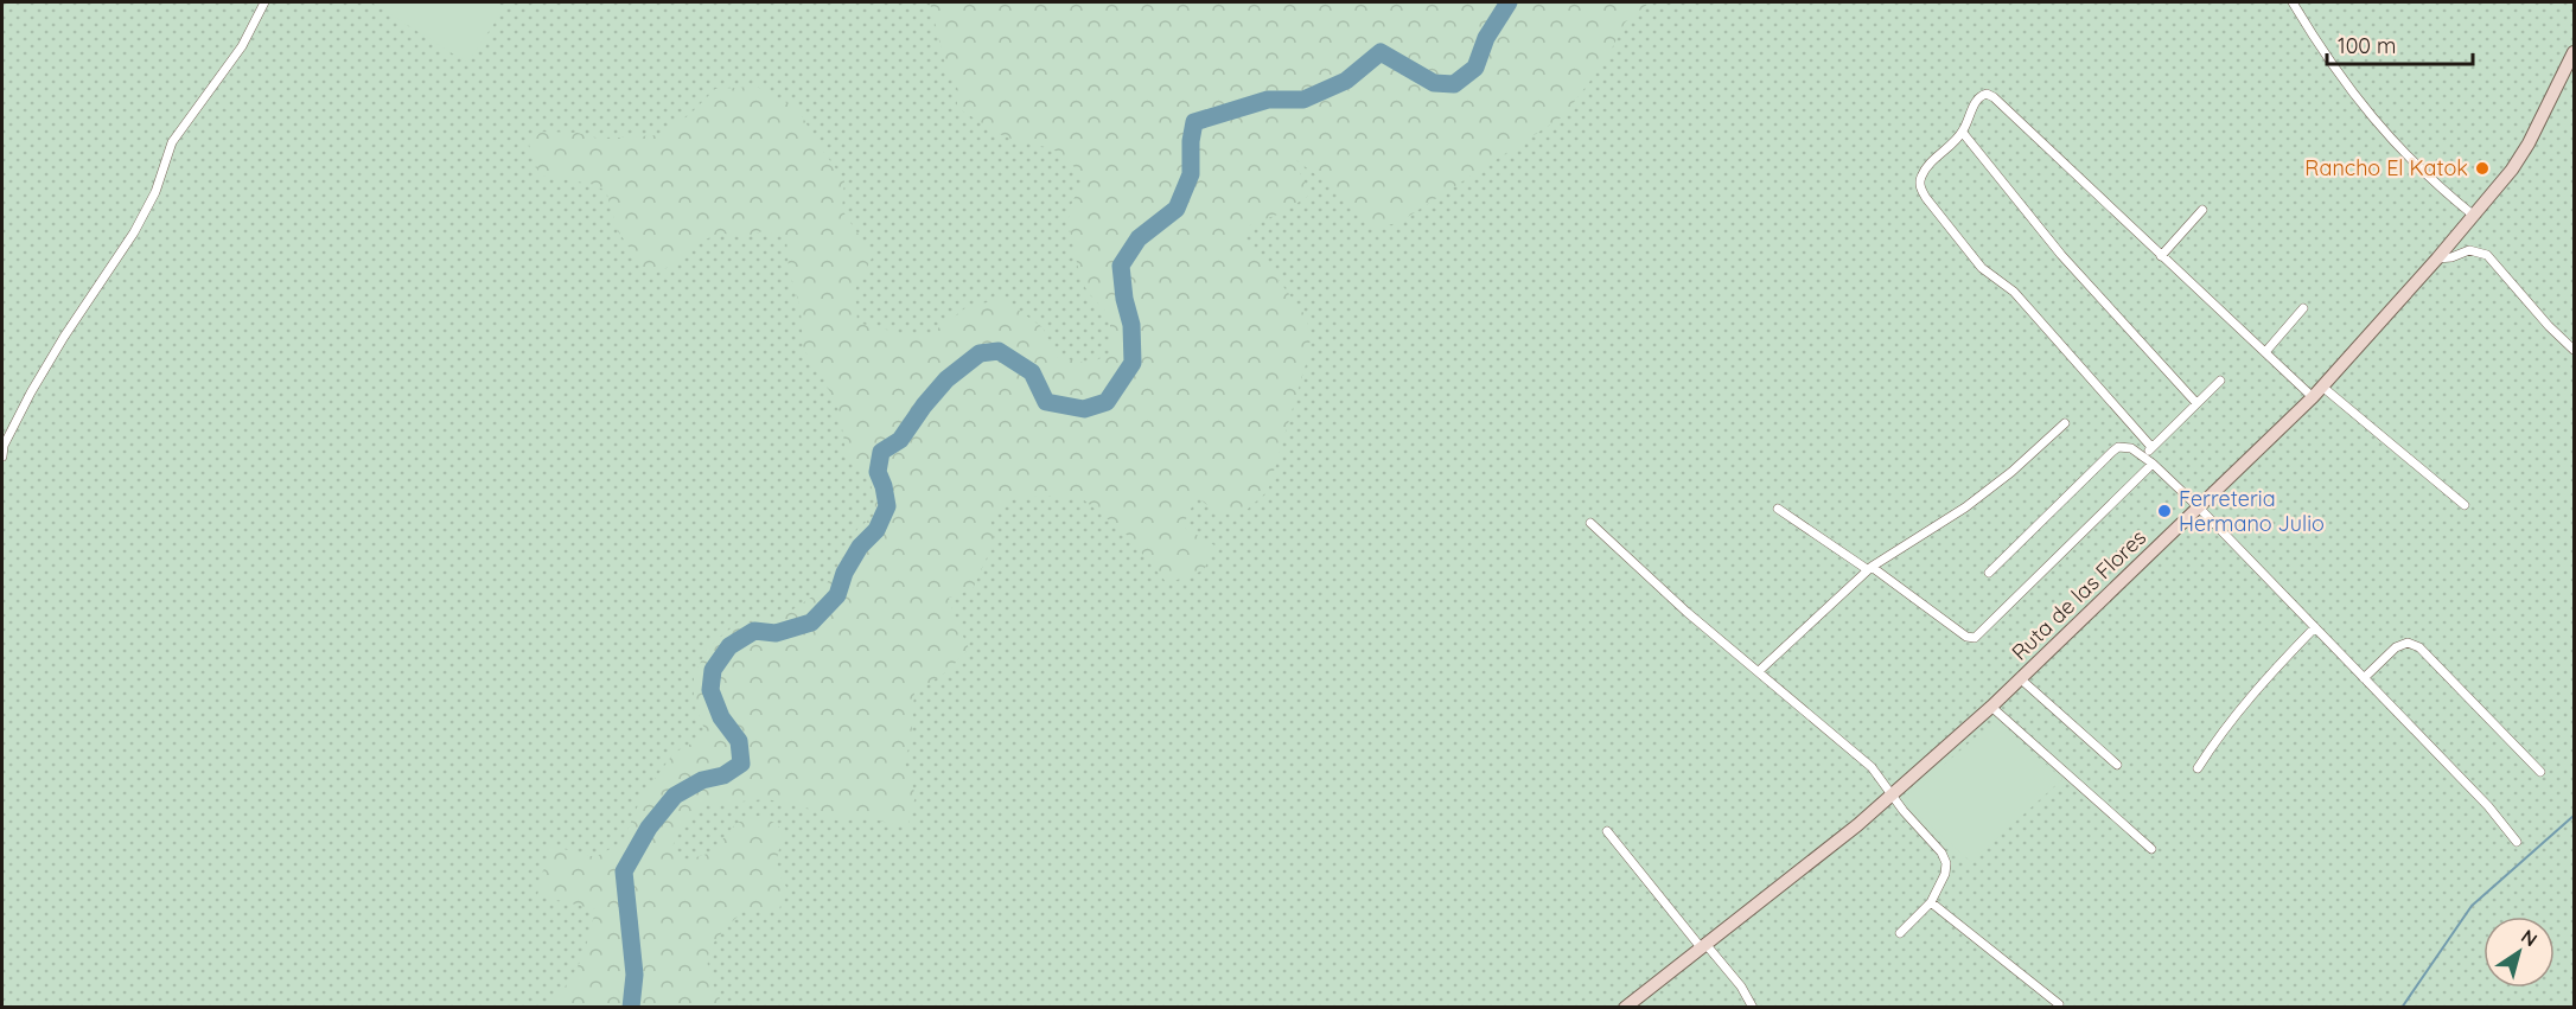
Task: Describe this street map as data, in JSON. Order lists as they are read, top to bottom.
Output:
{
  "streets": {
    "main road": ["Ruta de las Flores"]
  },
  "places": ["Rancho El Katok", "Ferreteria Hermano Julio"],
  "scale_bar": "100 m",
  "north": "top right"
}
